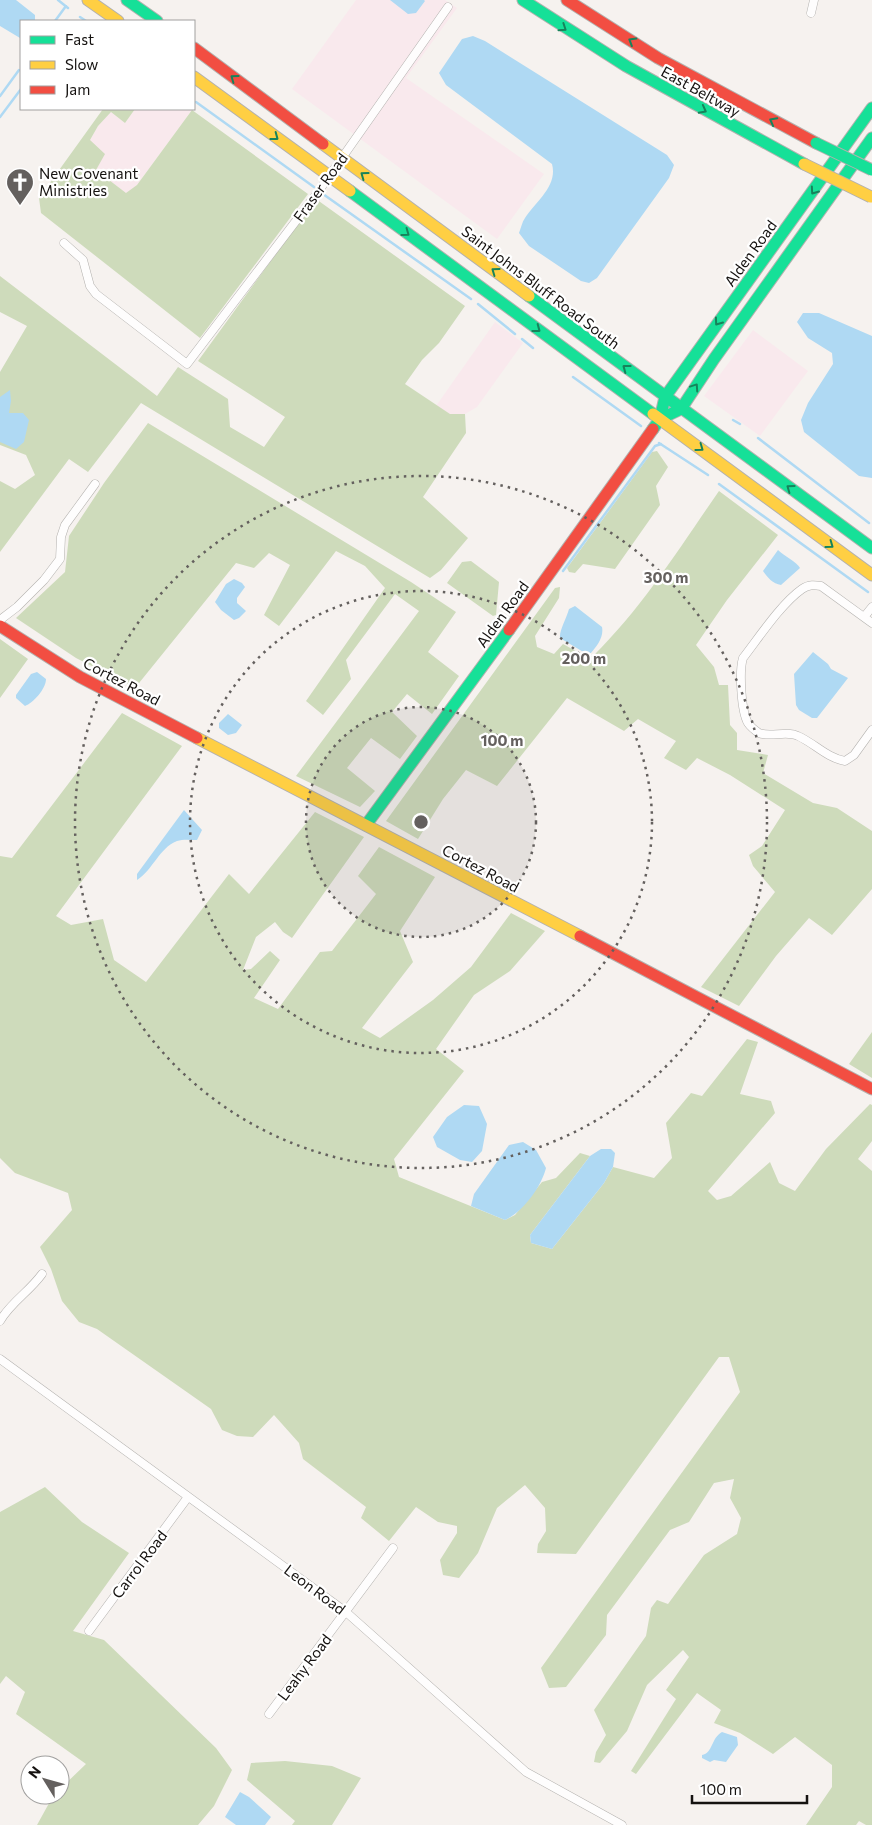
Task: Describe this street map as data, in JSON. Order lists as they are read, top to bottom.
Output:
{
  "streets": {
    "main road": [
      "East Beltway",
      "Alden Road",
      "Saint Johns Bluff Road South",
      "Cortez Road"
    ],
    "street": [
      "Fraser Road",
      "Carrol Road",
      "Leon Road",
      "Leahy Road"
    ]
  },
  "crossings": [
    ["Fraser Road", "Saint Johns Bluff Road South"],
    ["Alden Road", "Saint Johns Bluff Road South"],
    ["Alden Road", "Cortez Road"],
    ["Carrol Road", "Leon Road"],
    ["Leon Road", "Leahy Road"]
  ],
  "places": {
    "church": ["New Covenant Ministries"]
  },
  "legend": ["Fast", "Slow", "Jam"],
  "scale_bar": "100 m",
  "north": "top left",
  "rings": ["300 m", "200 m", "100 m"]
}
